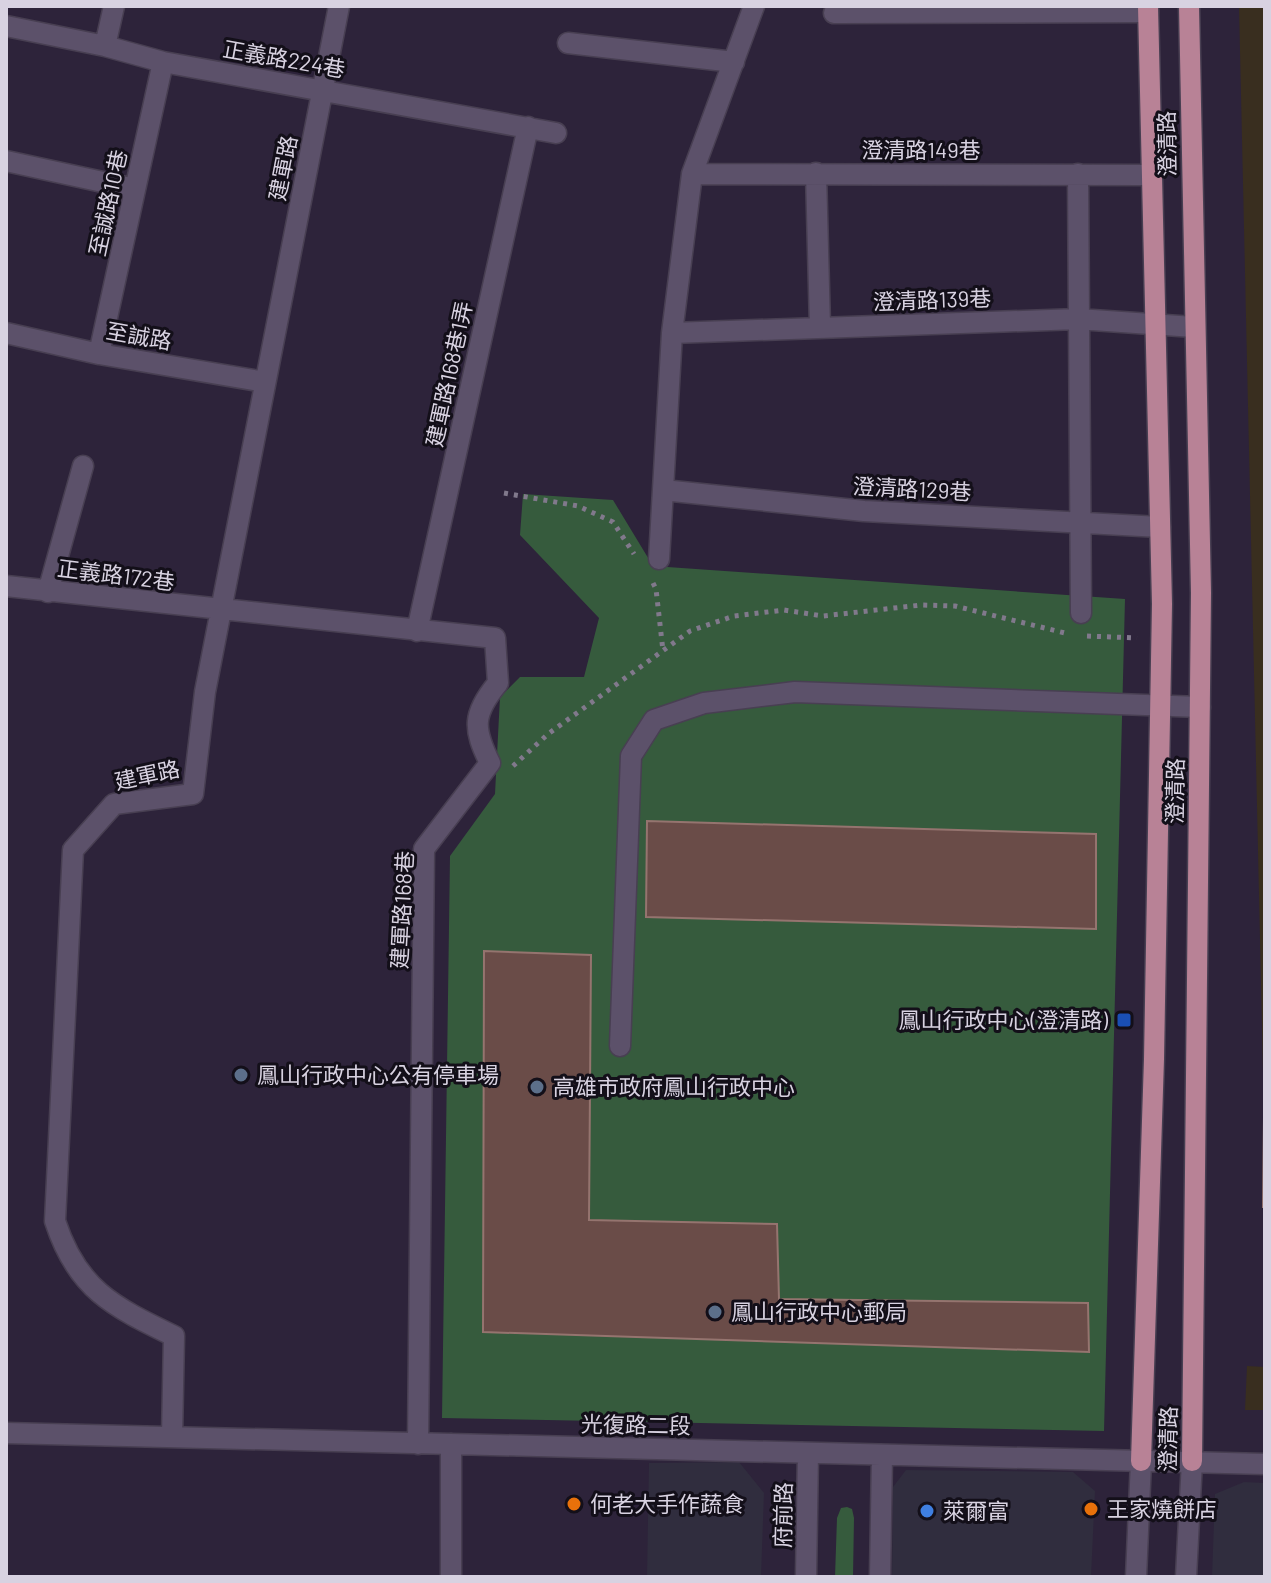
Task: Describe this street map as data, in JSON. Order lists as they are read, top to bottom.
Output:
{
  "streets": {
    "main road": ["澄清路"],
    "street": [
      "正義路224巷",
      "澄清路149巷",
      "建軍路",
      "至誠路10巷",
      "澄清路139巷",
      "至誠路",
      "建軍路168巷1弄",
      "澄清路129巷",
      "正義路172巷",
      "建軍路168巷",
      "光復路二段",
      "府前路"
    ]
  },
  "crossings": [
    ["正義路224巷", "建軍路"],
    ["正義路224巷", "至誠路10巷"],
    ["正義路224巷", "建軍路168巷1弄"],
    ["澄清路", "澄清路149巷"],
    ["澄清路", "澄清路139巷"],
    ["澄清路", "澄清路129巷"],
    ["澄清路", "光復路二段"],
    ["建軍路", "至誠路"],
    ["建軍路", "正義路172巷"],
    ["建軍路", "光復路二段"],
    ["至誠路10巷", "至誠路"],
    ["建軍路168巷", "光復路二段"],
    ["光復路二段", "府前路"]
  ],
  "places": {
    "transit": ["鳳山行政中心(澄清路)"],
    "other": [
      "鳳山行政中心公有停車場",
      "高雄市政府鳳山行政中心",
      "鳳山行政中心郵局",
      "何老大手作蔬食",
      "王家燒餅店",
      "萊爾富"
    ]
  }
}
